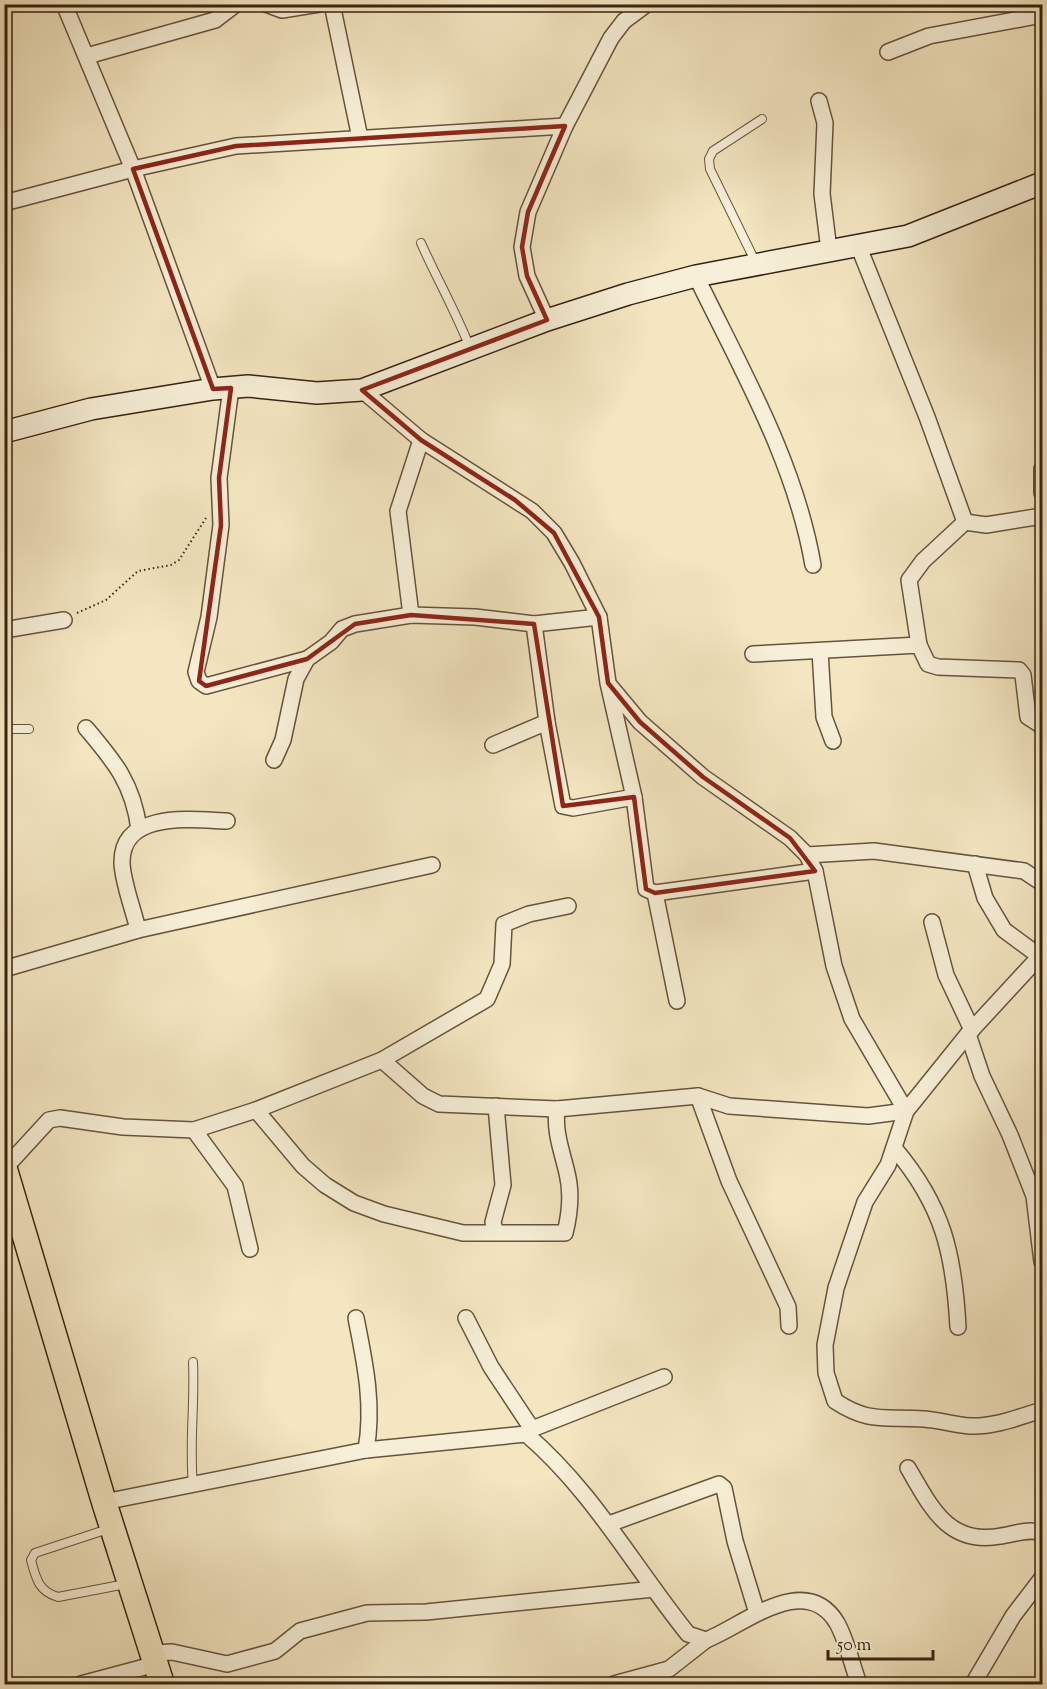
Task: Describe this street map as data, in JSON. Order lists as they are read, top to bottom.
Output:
{
  "scale_bar": "50 m"
}
